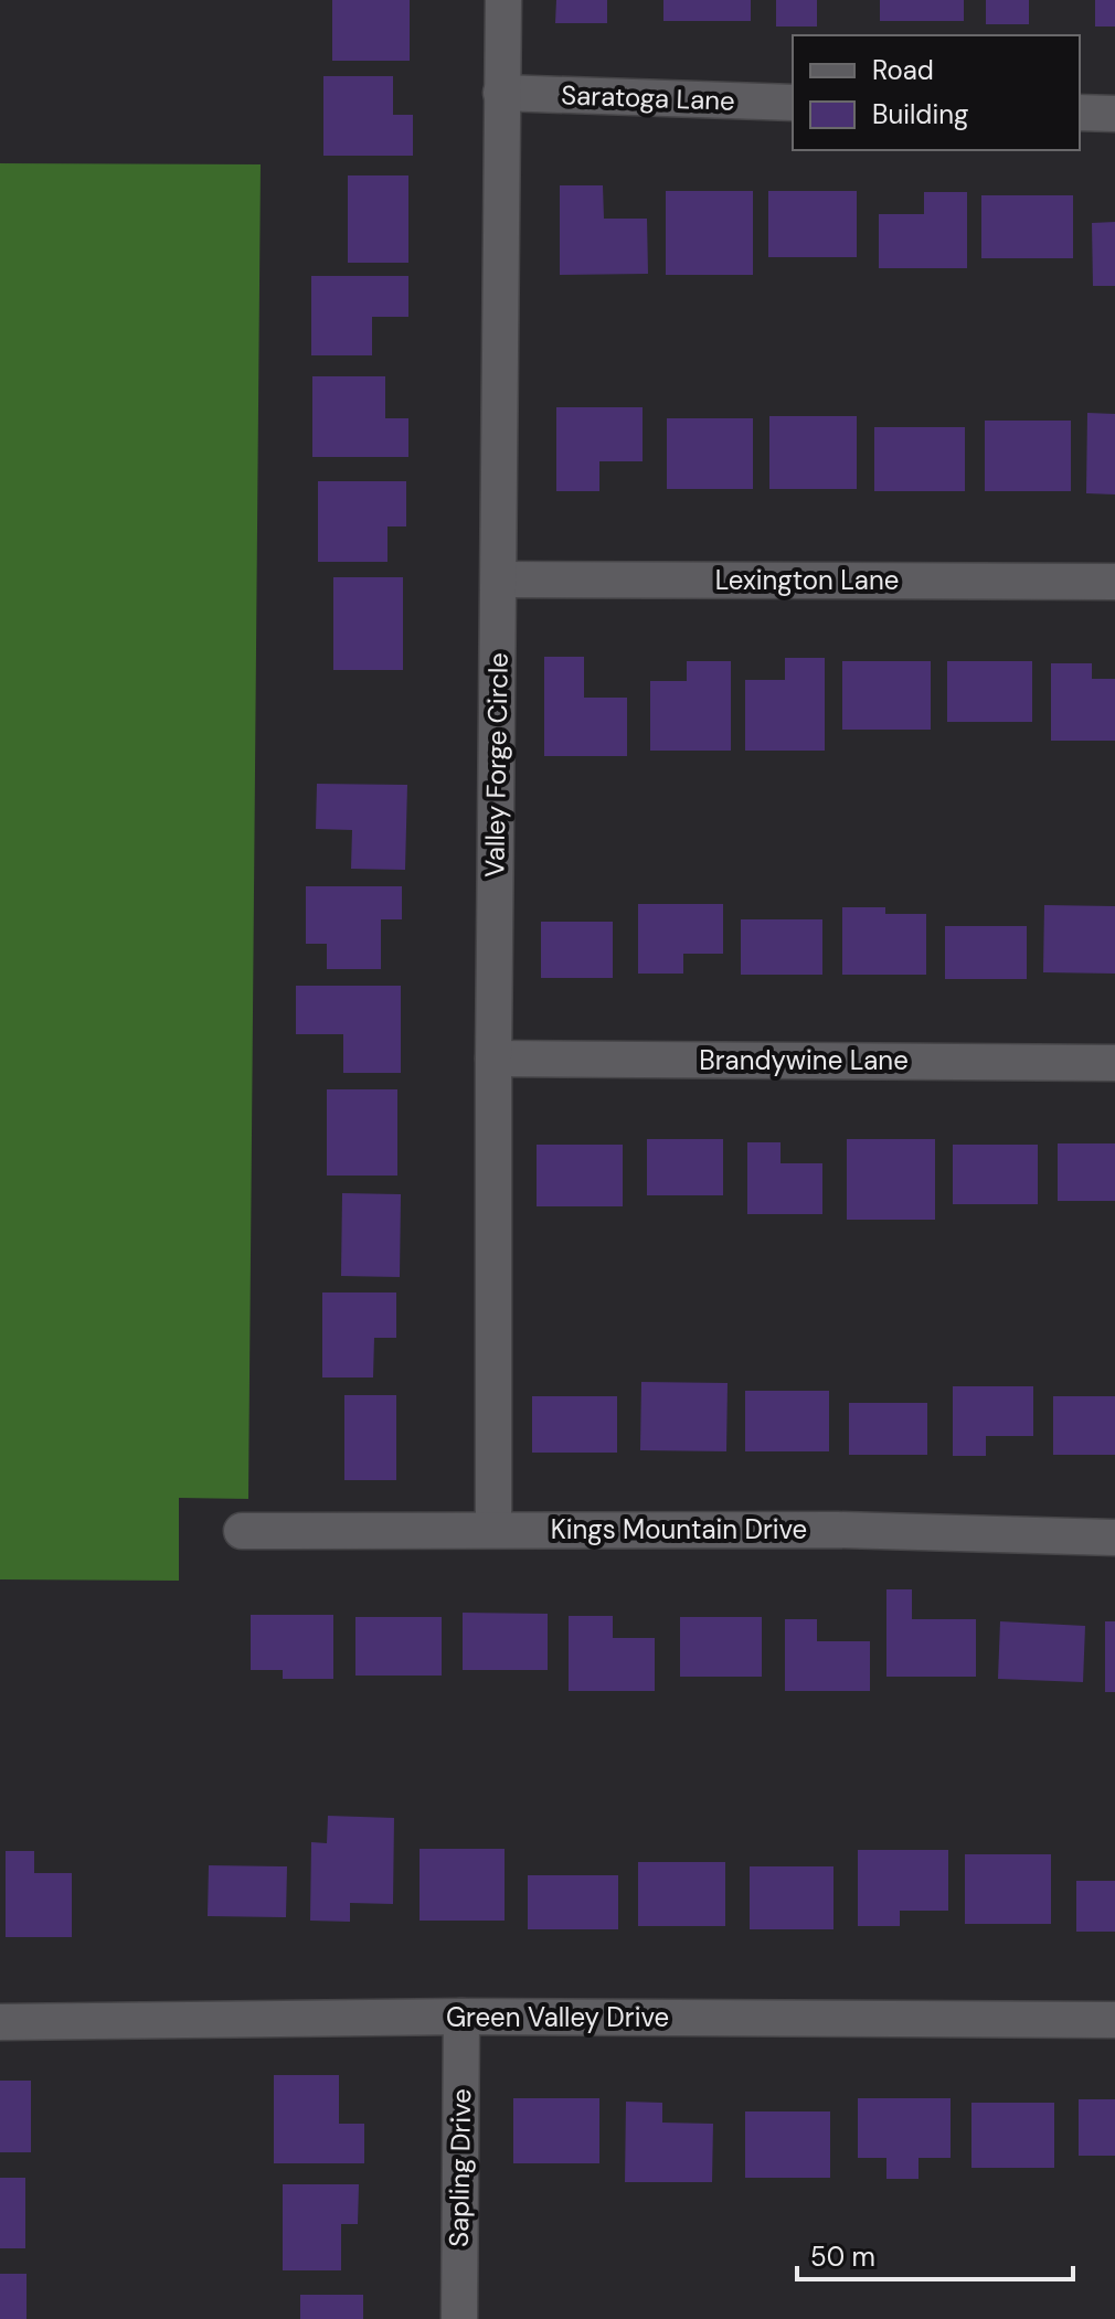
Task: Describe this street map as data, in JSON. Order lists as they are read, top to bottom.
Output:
{
  "streets": {
    "street": [
      "Saratoga Lane",
      "Lexington Lane",
      "Valley Forge Circle",
      "Brandywine Lane",
      "Kings Mountain Drive",
      "Green Valley Drive",
      "Sapling Drive"
    ]
  },
  "crossings": [
    ["Saratoga Lane", "Valley Forge Circle"],
    ["Lexington Lane", "Valley Forge Circle"],
    ["Valley Forge Circle", "Brandywine Lane"],
    ["Valley Forge Circle", "Kings Mountain Drive"],
    ["Green Valley Drive", "Sapling Drive"]
  ],
  "legend": ["Road", "Building"],
  "scale_bar": "50 m"
}
